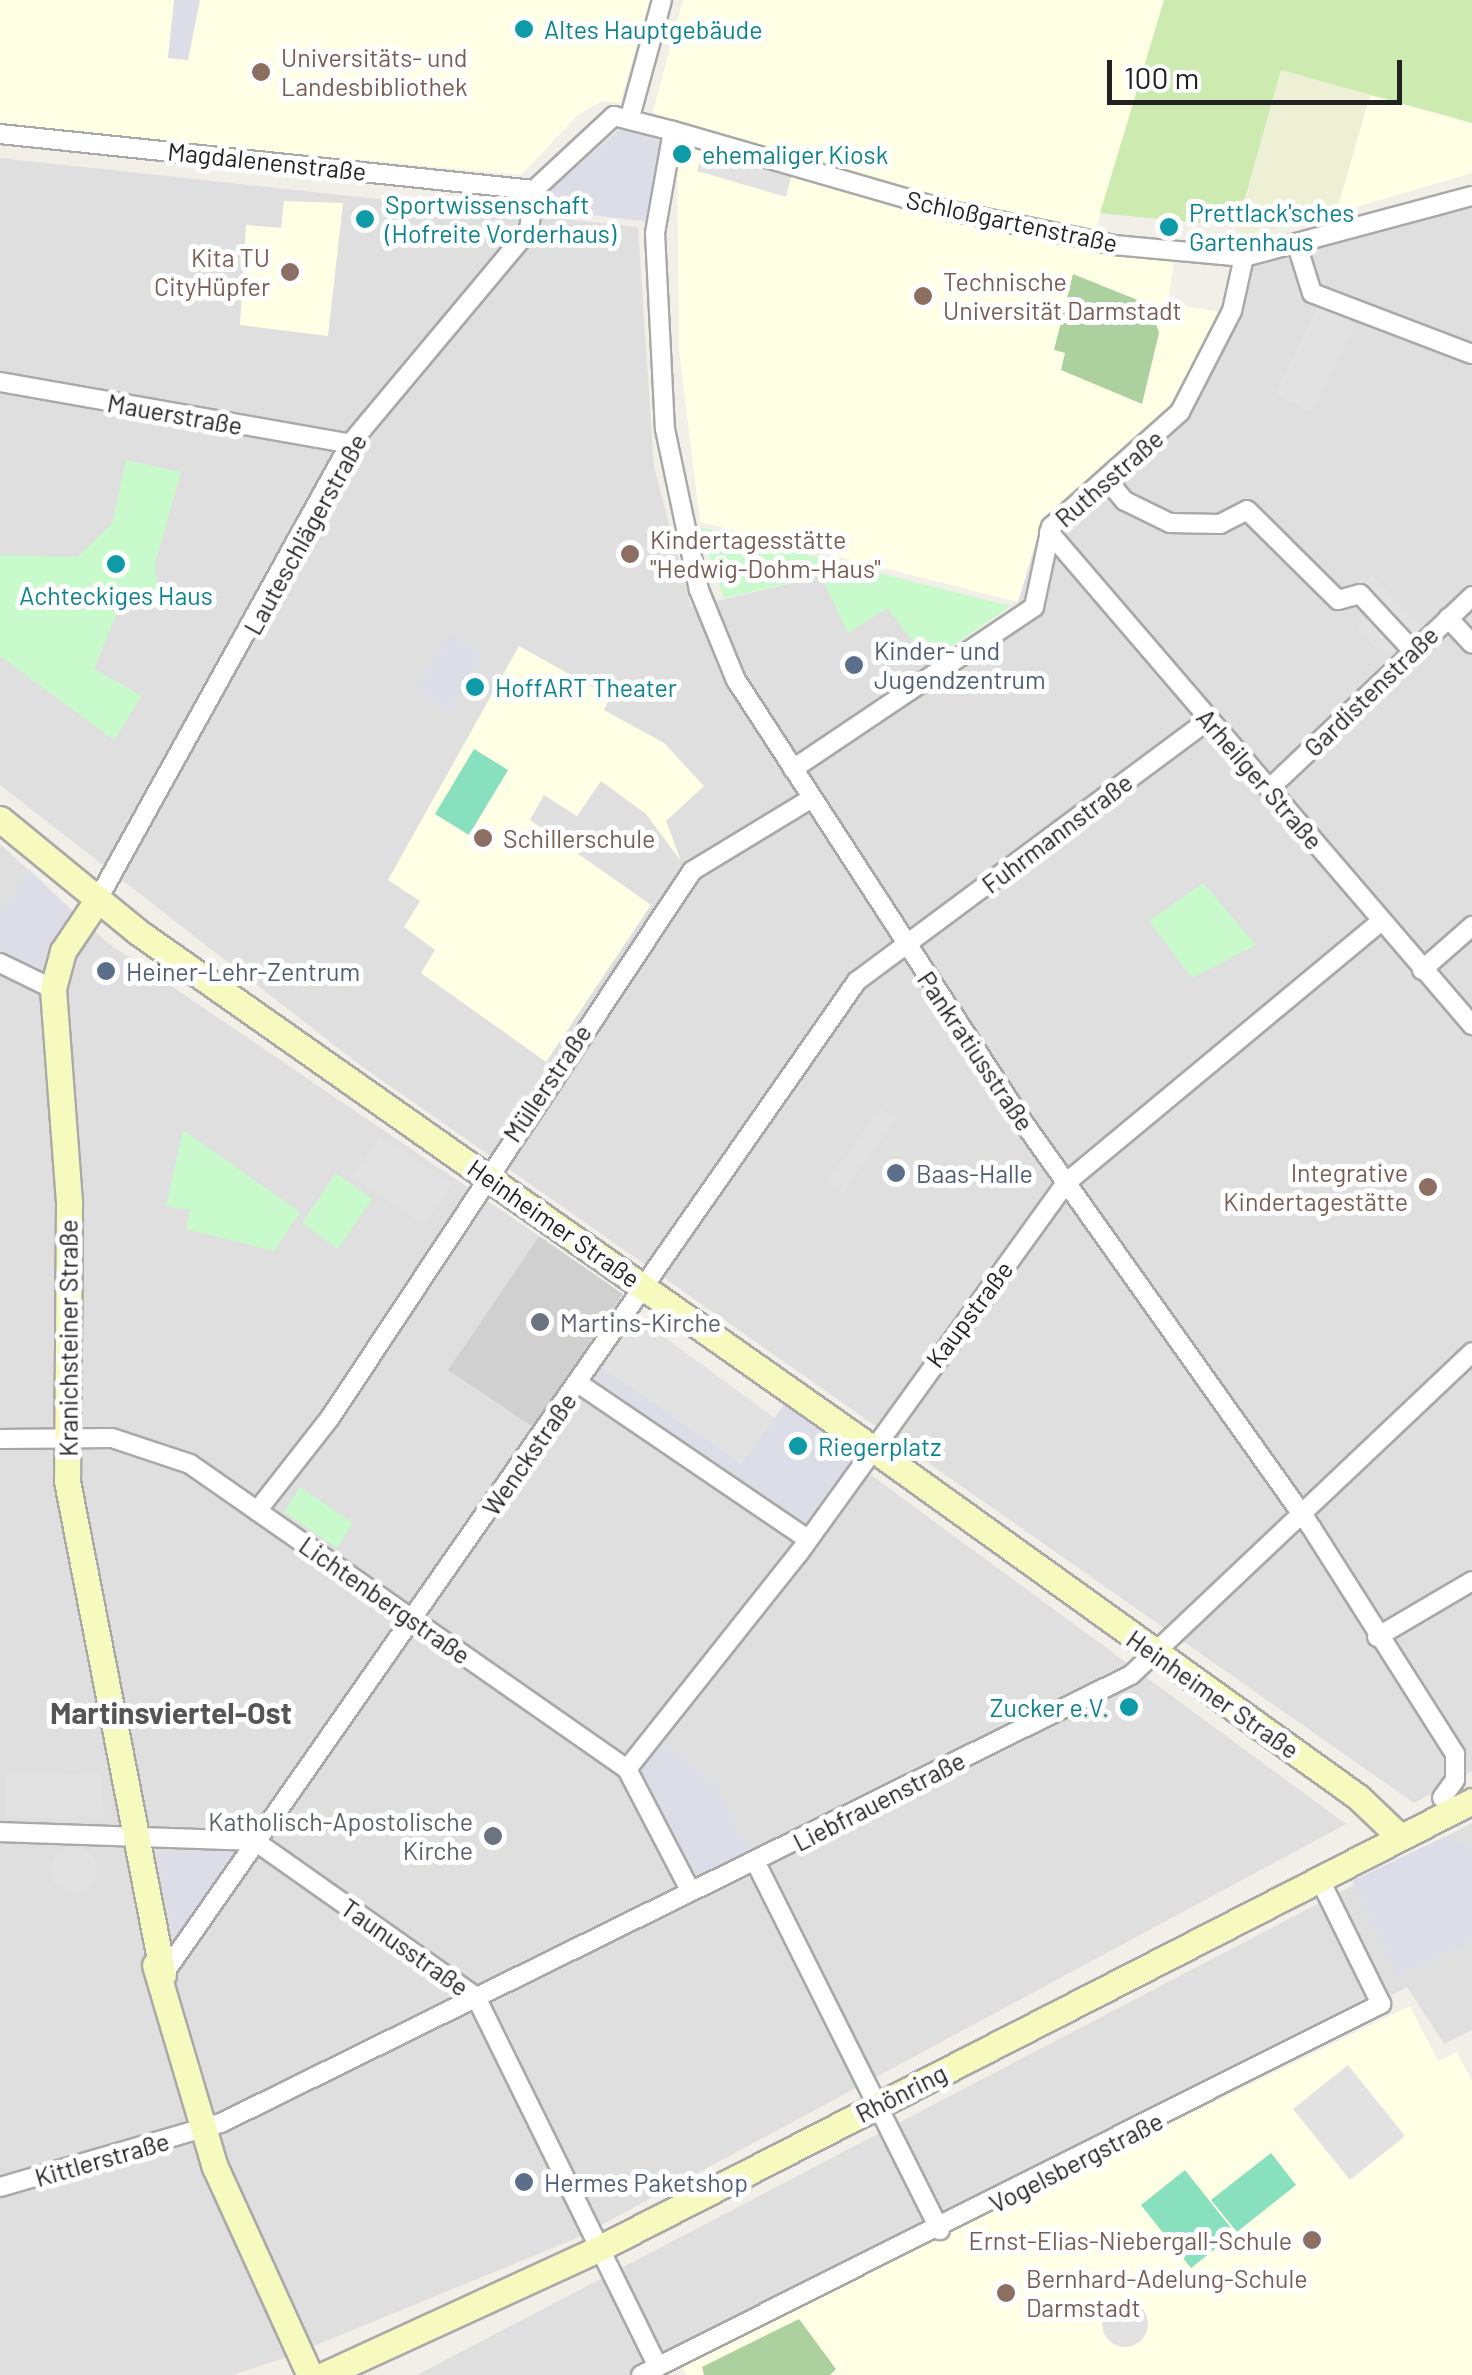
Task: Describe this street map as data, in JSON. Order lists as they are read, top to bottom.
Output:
{
  "streets": {
    "main road": ["Heinheimer Straße", "Kranichsteiner Straße", "Rhönring"],
    "street": [
      "Magdalenenstraße",
      "Schloßgartenstraße",
      "Mauerstraße",
      "Ruthsstraße",
      "Lauteschlägerstraße",
      "Gardistenstraße",
      "Arheilger Straße",
      "Fuhrmannstraße",
      "Pankratiusstraße",
      "Müllerstraße",
      "Kaupstraße",
      "Wenckstraße",
      "Lichtenbergstraße",
      "Liebfrauenstraße",
      "Taunusstraße",
      "Kittlerstraße",
      "Vogelsbergstraße"
    ]
  },
  "crossings": [
    ["Magdalenenstraße", "Lauteschlägerstraße"],
    ["Schloßgartenstraße", "Ruthsstraße"],
    ["Schloßgartenstraße", "Pankratiusstraße"],
    ["Mauerstraße", "Lauteschlägerstraße"],
    ["Ruthsstraße", "Arheilger Straße"],
    ["Ruthsstraße", "Pankratiusstraße"],
    ["Lauteschlägerstraße", "Heinheimer Straße"],
    ["Lauteschlägerstraße", "Kranichsteiner Straße"],
    ["Gardistenstraße", "Arheilger Straße"],
    ["Arheilger Straße", "Fuhrmannstraße"],
    ["Arheilger Straße", "Kaupstraße"],
    ["Fuhrmannstraße", "Pankratiusstraße"],
    ["Fuhrmannstraße", "Wenckstraße"],
    ["Pankratiusstraße", "Müllerstraße"],
    ["Pankratiusstraße", "Kaupstraße"],
    ["Pankratiusstraße", "Wenckstraße"],
    ["Pankratiusstraße", "Liebfrauenstraße"],
    ["Müllerstraße", "Heinheimer Straße"],
    ["Müllerstraße", "Lichtenbergstraße"],
    ["Heinheimer Straße", "Kaupstraße"],
    ["Heinheimer Straße", "Kranichsteiner Straße"],
    ["Heinheimer Straße", "Wenckstraße"],
    ["Heinheimer Straße", "Liebfrauenstraße"],
    ["Heinheimer Straße", "Rhönring"],
    ["Kaupstraße", "Lichtenbergstraße"],
    ["Kranichsteiner Straße", "Wenckstraße"],
    ["Kranichsteiner Straße", "Lichtenbergstraße"],
    ["Kranichsteiner Straße", "Liebfrauenstraße"],
    ["Kranichsteiner Straße", "Kittlerstraße"],
    ["Wenckstraße", "Lichtenbergstraße"],
    ["Wenckstraße", "Taunusstraße"],
    ["Lichtenbergstraße", "Liebfrauenstraße"],
    ["Liebfrauenstraße", "Taunusstraße"],
    ["Liebfrauenstraße", "Kittlerstraße"],
    ["Taunusstraße", "Rhönring"],
    ["Taunusstraße", "Vogelsbergstraße"],
    ["Rhönring", "Vogelsbergstraße"]
  ],
  "districts": ["Martinsviertel-Ost"],
  "places": [
    "Altes Hauptgebäude",
    "Universitäts- und Landesbibliothek",
    "ehemaliger Kiosk",
    "Sportwissenschaft (Hofreite Vorderhaus)",
    "Prettlack'sches Gartenhaus",
    "Kita TU CityHüpfer",
    "Technische Universität Darmstadt",
    "Kindertagesstätte \"Hedwig-Dohm-Haus\"",
    "Achteckiges Haus",
    "Kinder- und Jugendzentrum",
    "HoffART Theater",
    "Schillerschule",
    "Heiner-Lehr-Zentrum",
    "Baas-Halle",
    "Integrative Kindertagestätte",
    "Martins-Kirche",
    "Riegerplatz",
    "Zucker e.V.",
    "Katholisch-Apostolische Kirche",
    "Hermes Paketshop",
    "Ernst-Elias-Niebergall-Schule",
    "Bernhard-Adelung-Schule Darmstadt"
  ],
  "scale_bar": "100 m"
}
